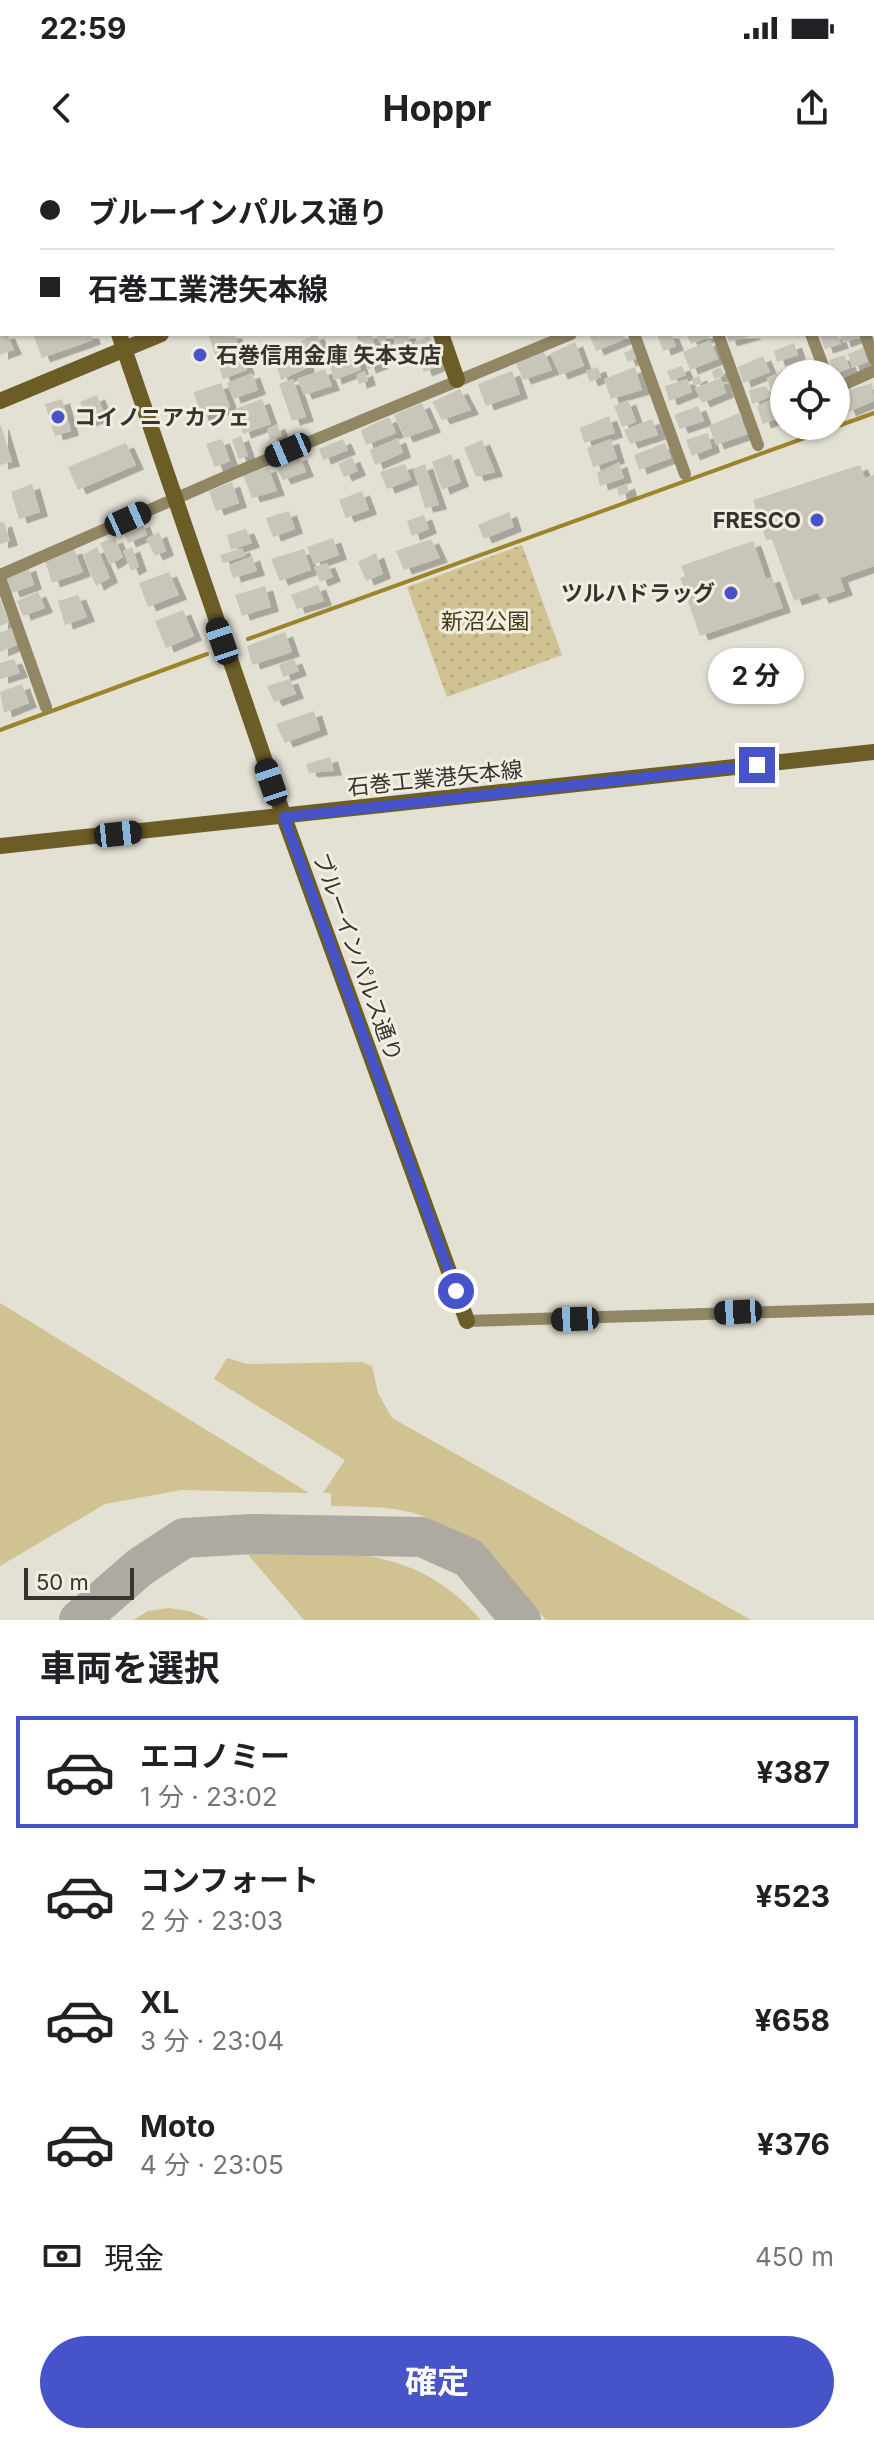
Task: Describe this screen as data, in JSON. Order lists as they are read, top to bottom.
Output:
{
  "streets": {
    "street": ["石巻工業港矢本線", "ブルーインパルス通り"]
  },
  "crossings": [
    ["石巻工業港矢本線", "ブルーインパルス通り"]
  ],
  "parks": ["新沼公園"],
  "places": [
    "石巻信用金庫 矢本支店",
    "コイノニアカフェ",
    "FRESCO",
    "ツルハドラッグ"
  ],
  "scale_bar": "50 m",
  "page": {
    "status": "22:59",
    "header": "Hoppr",
    "banner": ["ブルーインパルス通り", "石巻工業港矢本線"],
    "bubble": "2 分",
    "scale": "50 m",
    "heading": "車両を選択",
    "list": [
      {
        "name": "エコノミー",
        "note": "1 分 · 23:02",
        "value": "¥387"
      },
      {
        "name": "コンフォート",
        "note": "2 分 · 23:03",
        "value": "¥523"
      },
      {
        "name": "XL",
        "note": "3 分 · 23:04",
        "value": "¥658"
      },
      {
        "name": "Moto",
        "note": "4 分 · 23:05",
        "value": "¥376"
      }
    ],
    "pay": ["現金", "450 m"],
    "buttons": "確定"
  }
}
